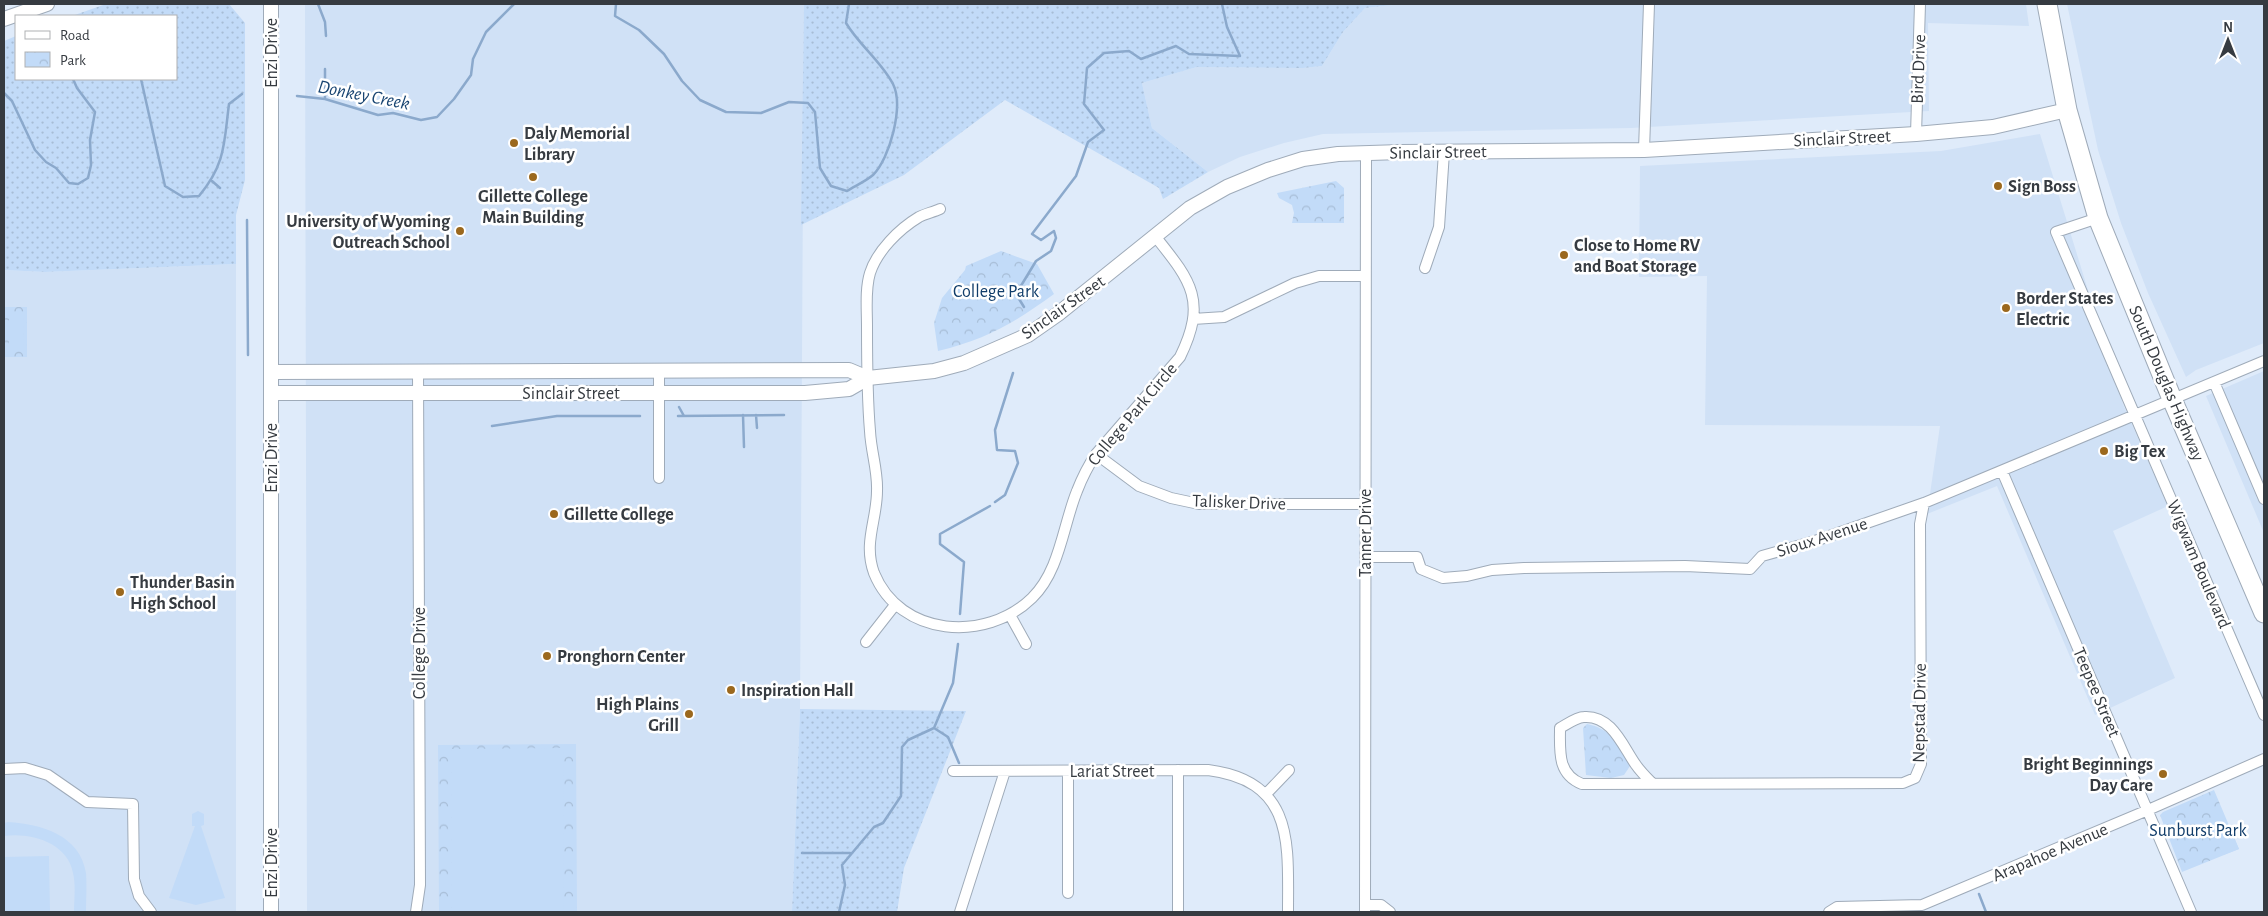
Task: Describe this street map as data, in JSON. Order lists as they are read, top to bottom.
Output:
{
  "streets": {
    "highway": ["South Douglas Highway"],
    "street": [
      "Enzi Drive",
      "Bird Drive",
      "Sinclair Street",
      "College Park Circle",
      "Talisker Drive",
      "Tanner Drive",
      "Sioux Avenue",
      "Wigwam Boulevard",
      "College Drive",
      "Teepee Street",
      "Nepstad Drive",
      "Lariat Street",
      "Arapahoe Avenue"
    ]
  },
  "crossings": [
    ["Enzi Drive", "Sinclair Street"],
    ["Bird Drive", "Sinclair Street"],
    ["Sinclair Street", "South Douglas Highway"],
    ["Sinclair Street", "College Park Circle"],
    ["Sinclair Street", "Tanner Drive"],
    ["Sinclair Street", "College Drive"],
    ["South Douglas Highway", "Sioux Avenue"],
    ["South Douglas Highway", "Wigwam Boulevard"],
    ["College Park Circle", "Talisker Drive"],
    ["Talisker Drive", "Tanner Drive"],
    ["Tanner Drive", "Sioux Avenue"],
    ["Sioux Avenue", "Wigwam Boulevard"],
    ["Sioux Avenue", "Teepee Street"],
    ["Sioux Avenue", "Nepstad Drive"],
    ["Teepee Street", "Arapahoe Avenue"]
  ],
  "water": ["Donkey Creek"],
  "parks": ["College Park", "Sunburst Park"],
  "places": [
    "Daly Memorial Library",
    "Gillette College Main Building",
    "Sign Boss",
    "University of Wyoming Outreach School",
    "Close to Home RV and Boat Storage",
    "Border States Electric",
    "Big Tex",
    "Gillette College",
    "Thunder Basin High School",
    "Pronghorn Center",
    "Inspiration Hall",
    "High Plains Grill",
    "Bright Beginnings Day Care"
  ],
  "legend": ["Road", "Park"],
  "north": "top"
}
